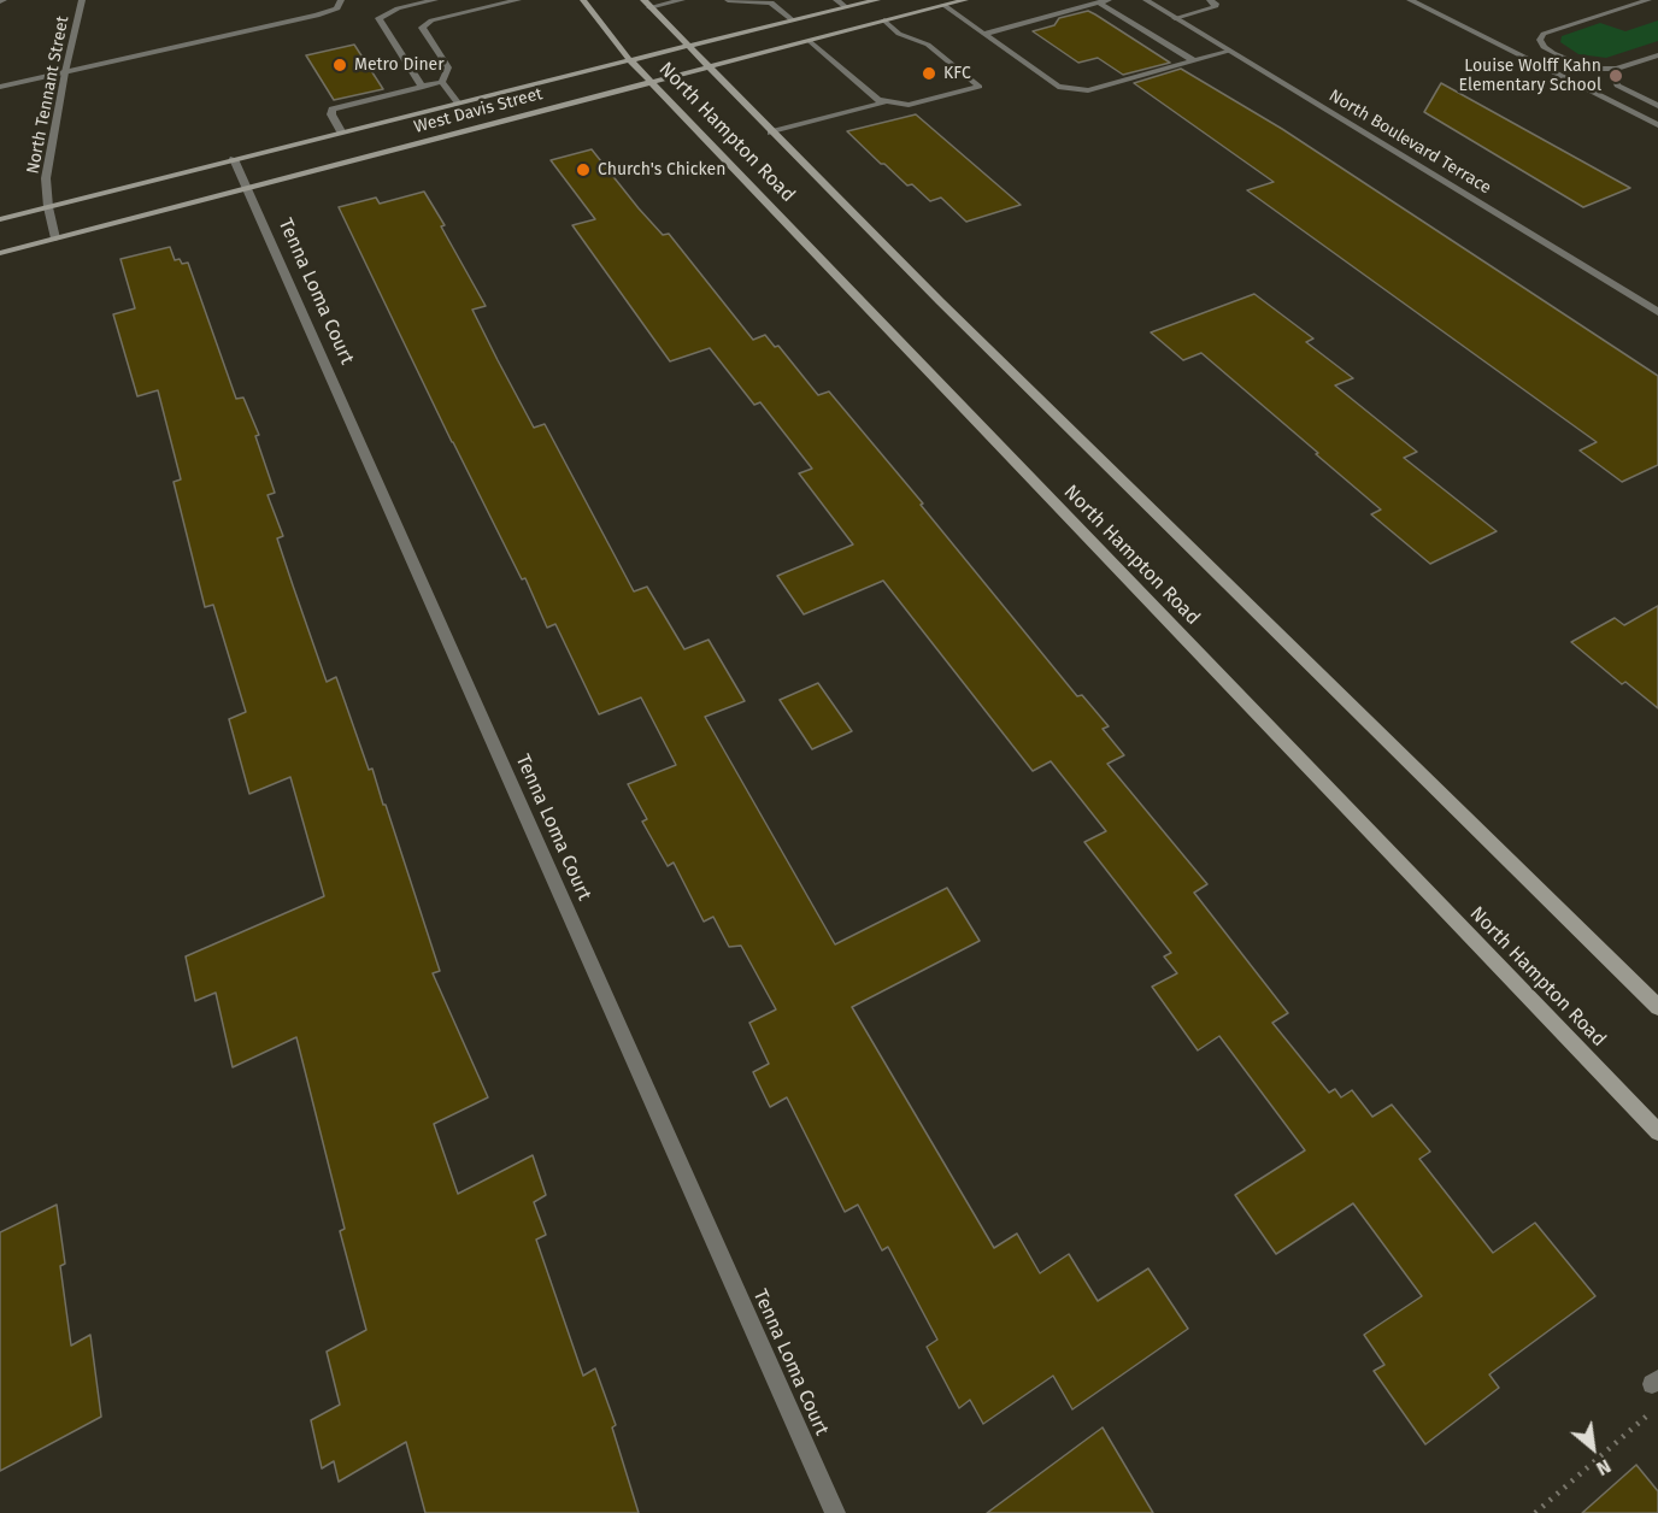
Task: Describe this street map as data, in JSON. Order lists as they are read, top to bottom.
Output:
{
  "streets": {
    "main road": ["West Davis Street", "North Hampton Road"],
    "street": ["North Tennant Street", "North Boulevard Terrace", "Tenna Loma Court"]
  },
  "crossings": [
    ["North Tennant Street", "West Davis Street"],
    ["West Davis Street", "North Hampton Road"],
    ["West Davis Street", "Tenna Loma Court"]
  ],
  "places": [
    "Metro Diner",
    "KFC",
    "Louise Wolff Kahn Elementary School",
    "Church's Chicken"
  ],
  "north": "bottom right"
}
